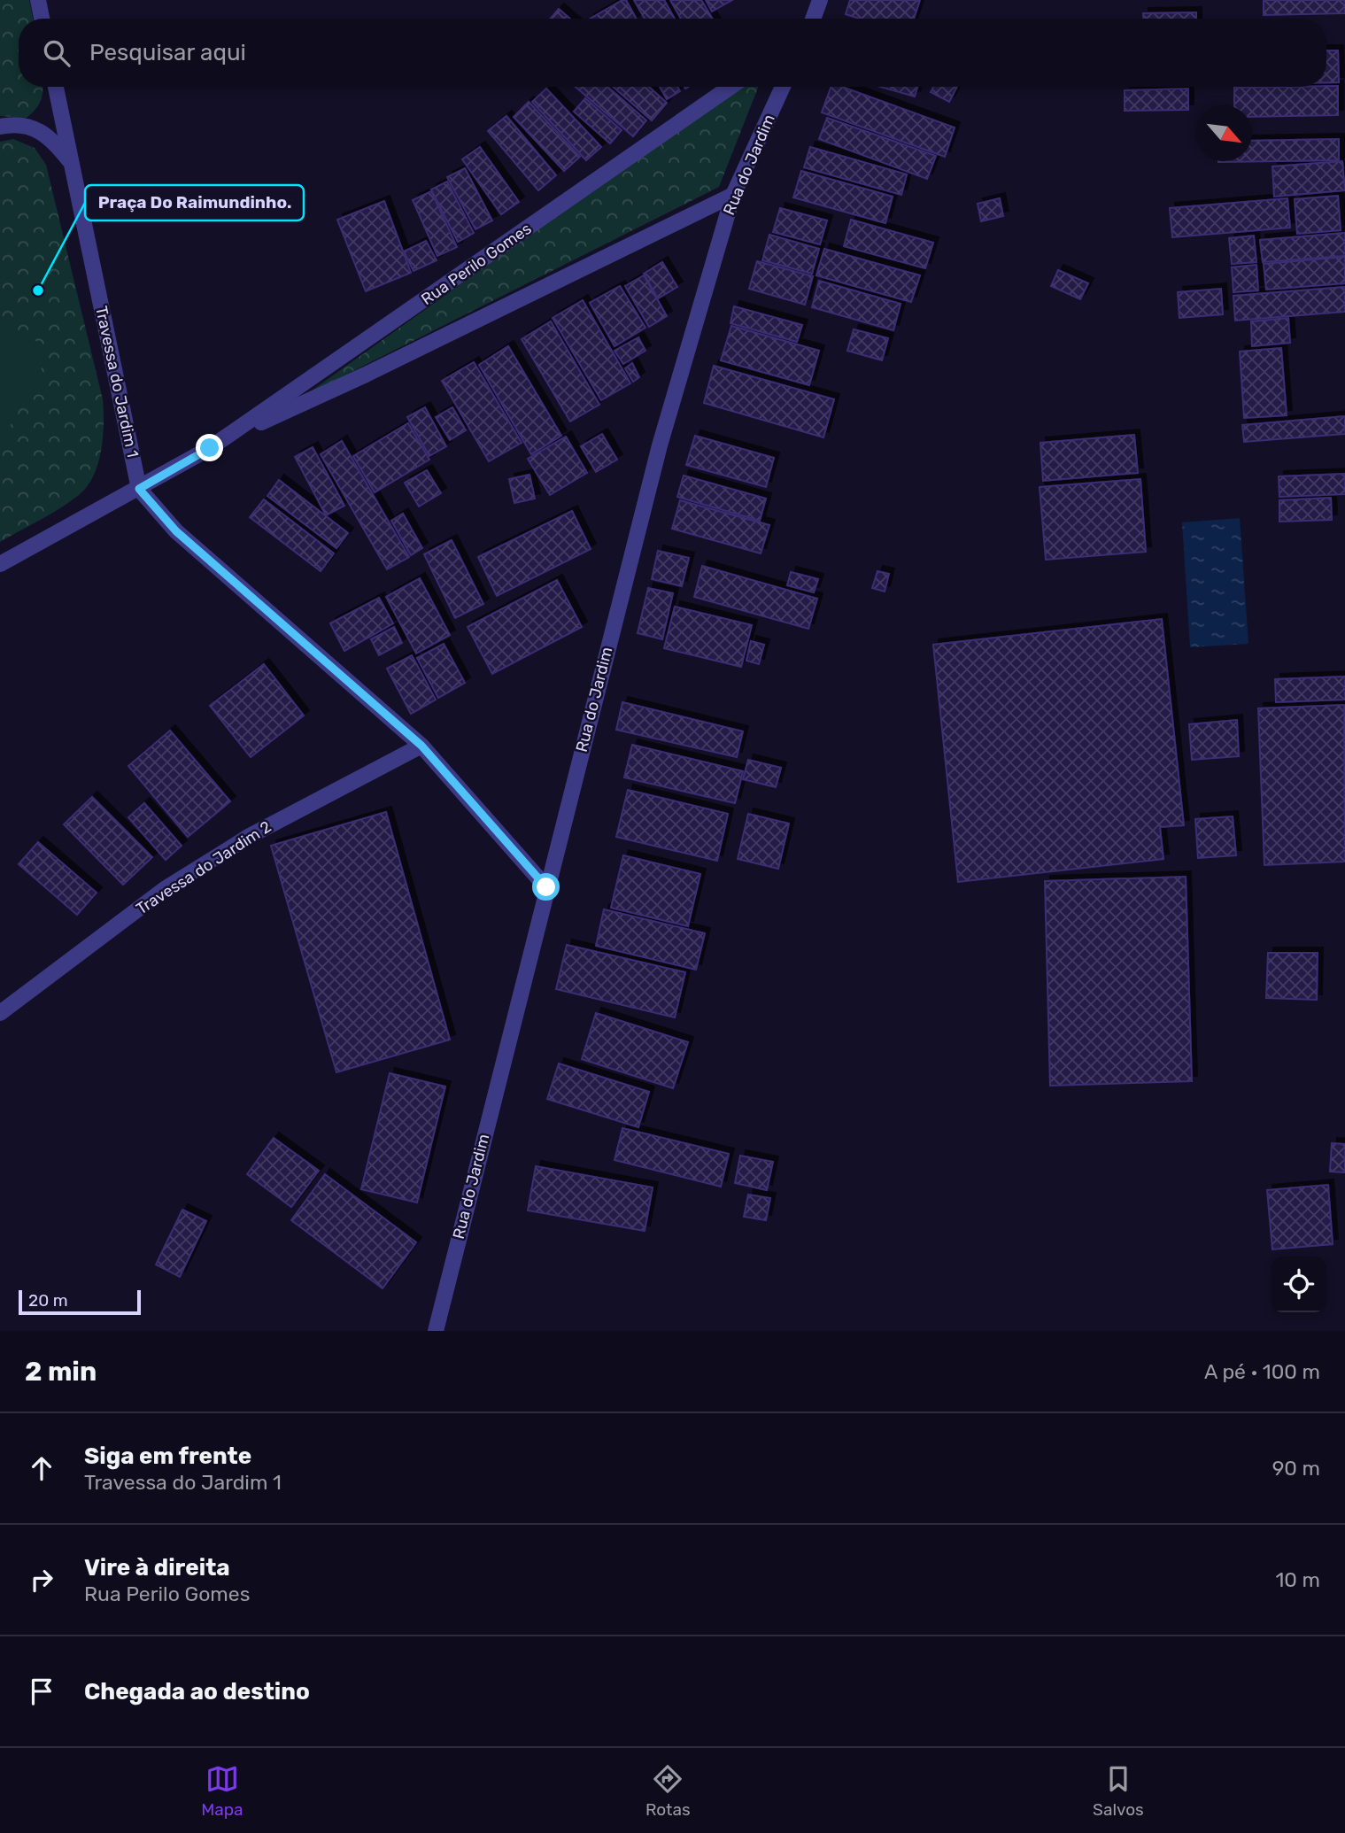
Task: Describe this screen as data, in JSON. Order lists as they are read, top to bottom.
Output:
{
  "streets": {
    "street": [
      "Rua do Jardim",
      "Rua Perilo Gomes",
      "Travessa do Jardim 1",
      "Travessa do Jardim 2"
    ]
  },
  "crossings": [
    ["Rua do Jardim", "Rua Perilo Gomes"],
    ["Rua do Jardim", "Travessa do Jardim 1"],
    ["Rua Perilo Gomes", "Travessa do Jardim 1"],
    ["Travessa do Jardim 1", "Travessa do Jardim 2"]
  ],
  "places": ["Praça Do Raimundinho."],
  "scale_bar": "20 m",
  "north": "bottom right",
  "page": {
    "search": "Pesquisar aqui",
    "scale": "20 m",
    "heading": ["2 min", "A pé · 100 m"],
    "list": [
      ["Siga em frente", "Travessa do Jardim 1", "90 m"],
      ["Vire à direita", "Rua Perilo Gomes", "10 m"],
      "Chegada ao destino"
    ],
    "nav": ["Mapa", "Rotas", "Salvos"]
  }
}
